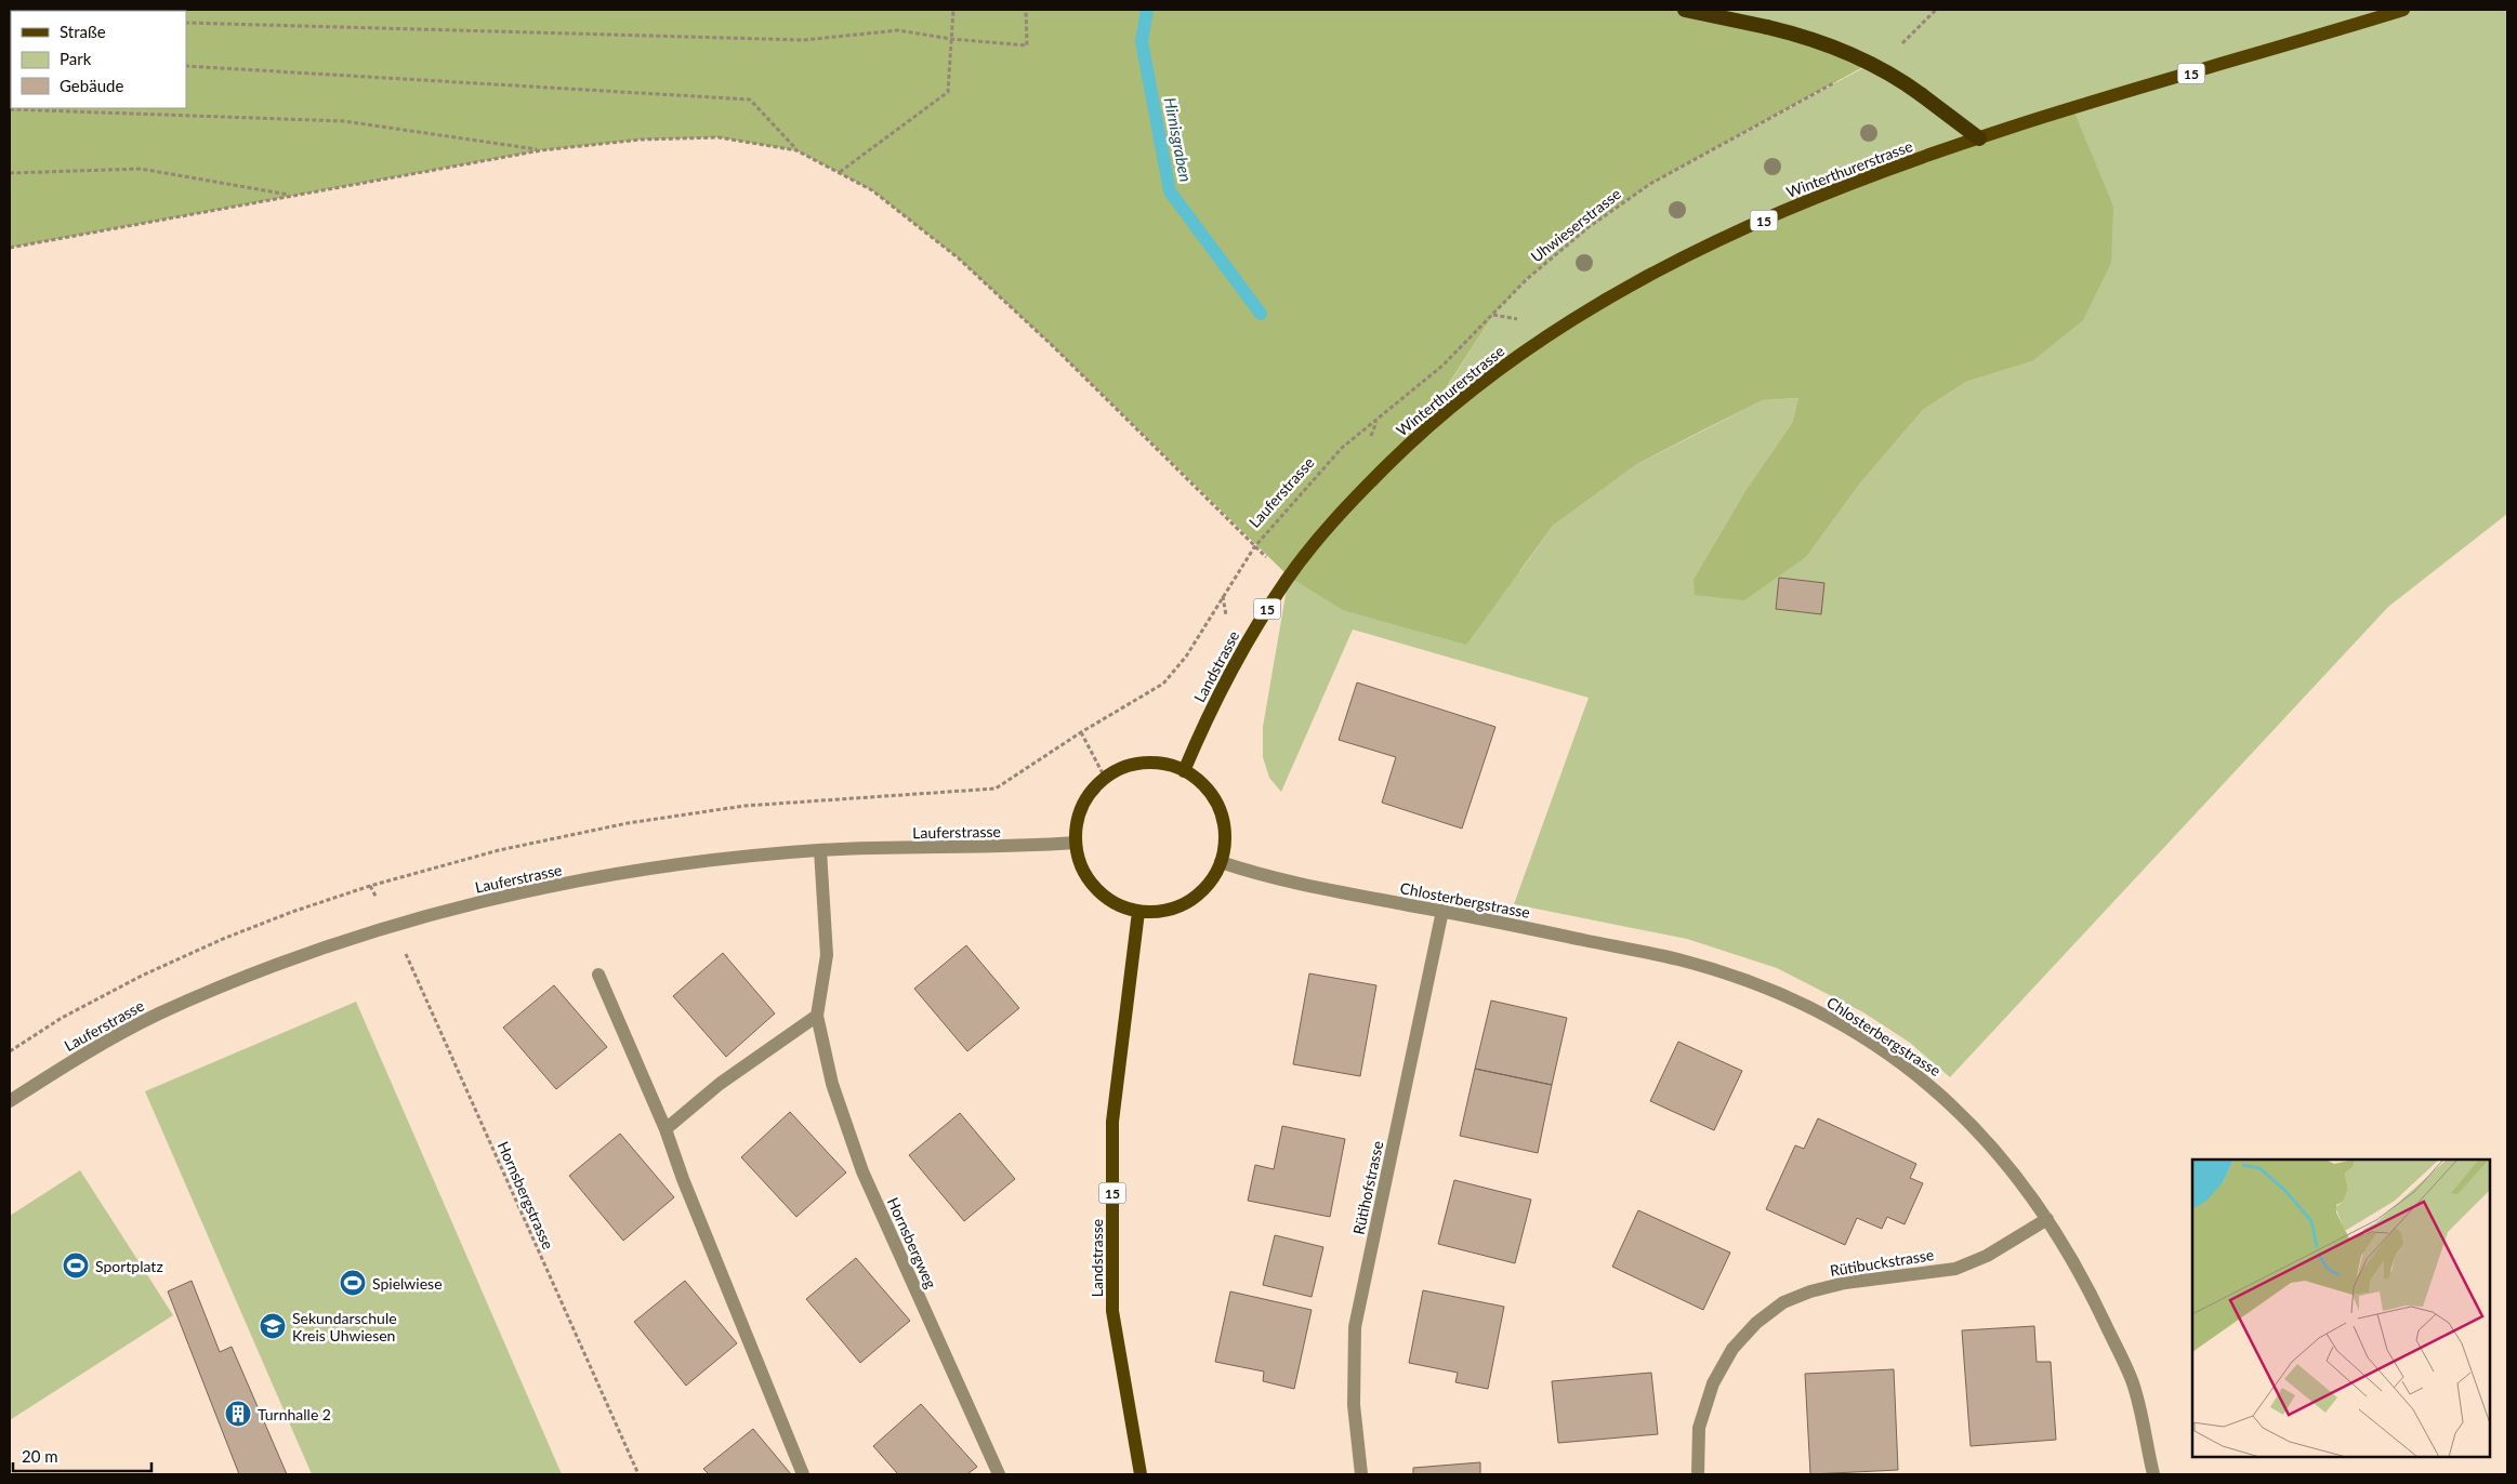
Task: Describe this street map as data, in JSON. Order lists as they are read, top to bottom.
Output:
{
  "streets": {
    "main road": ["15", "Winterthurerstrasse", "Landstrasse"],
    "street": [
      "Lauferstrasse",
      "Chlosterbergstrasse",
      "Rütihofstrasse",
      "Hornsbergweg",
      "Rütibuckstrasse"
    ],
    "path": ["Uhwieserstrasse", "Hornsbergstrasse"]
  },
  "crossings": [
    ["Winterthurerstrasse", "Landstrasse"],
    ["Uhwieserstrasse", "Lauferstrasse"],
    ["Lauferstrasse", "Landstrasse"],
    ["Lauferstrasse", "Chlosterbergstrasse"],
    ["Lauferstrasse", "Hornsbergstrasse"],
    ["Lauferstrasse", "Hornsbergweg"],
    ["Landstrasse", "Chlosterbergstrasse"],
    ["Chlosterbergstrasse", "Rütihofstrasse"],
    ["Chlosterbergstrasse", "Rütibuckstrasse"]
  ],
  "water": ["Hirnisgraben"],
  "places": {
    "sports": ["Sportplatz", "Spielwiese"],
    "school or university": ["Sekundarschule Kreis Uhwiesen"],
    "building": ["Turnhalle 2"]
  },
  "legend": ["Straße", "Park", "Gebäude"],
  "scale_bar": "20 m"
}
